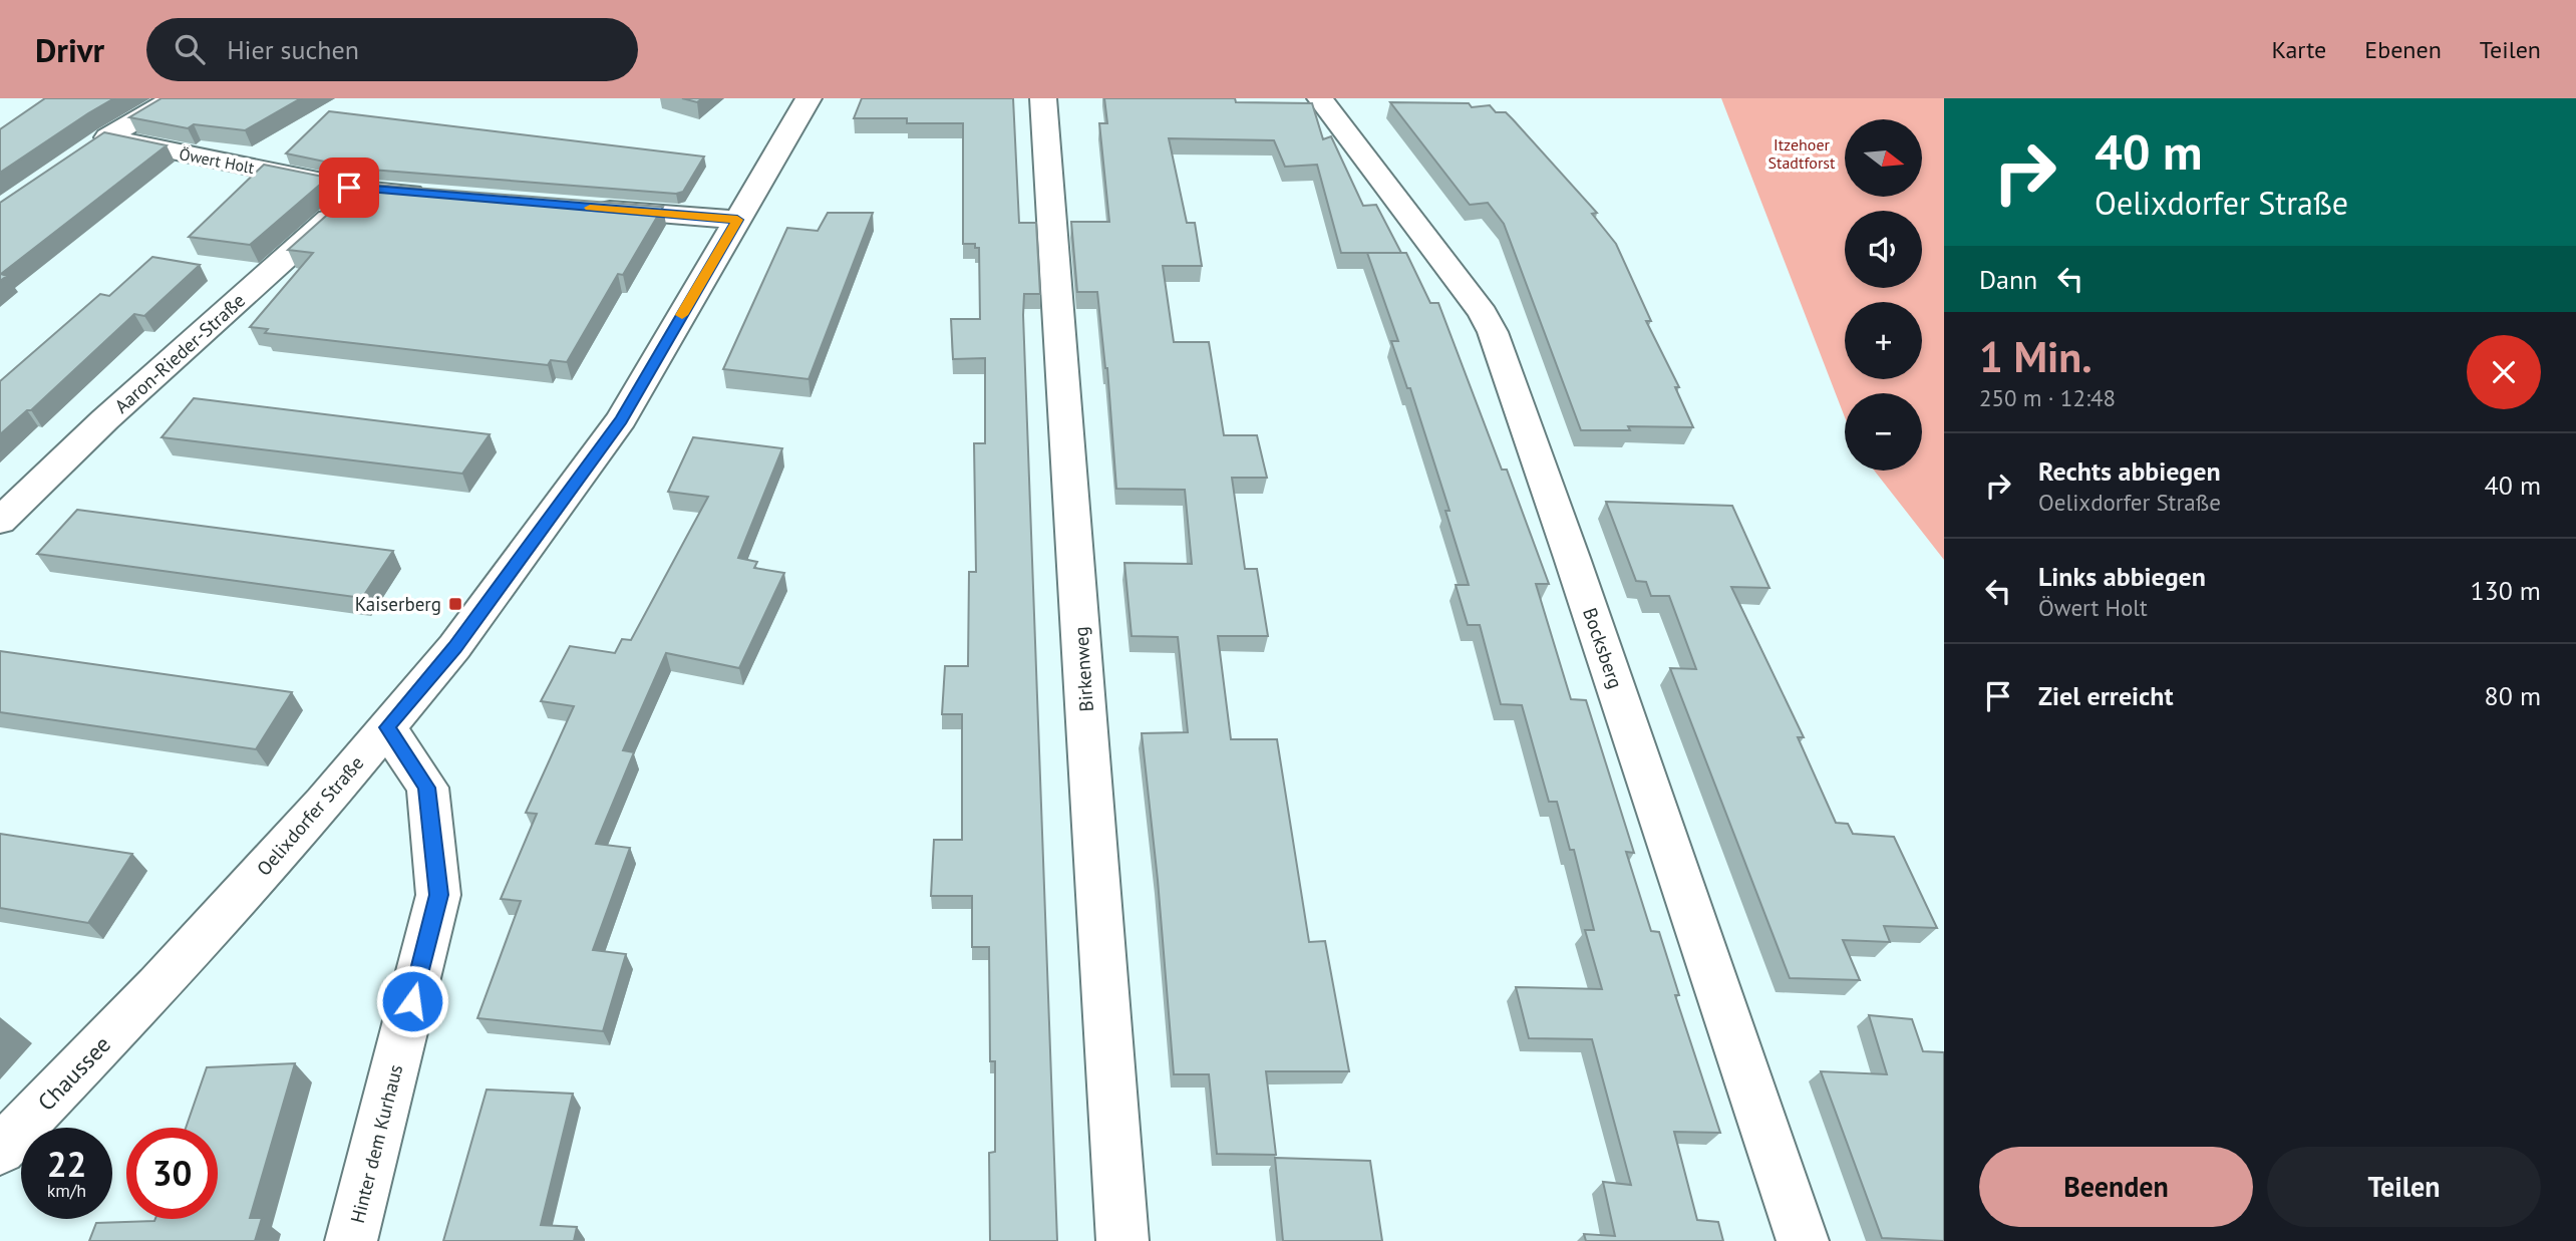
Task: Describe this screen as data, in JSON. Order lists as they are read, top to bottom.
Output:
{
  "streets": {
    "street": [
      "Öwert Holt",
      "Aaron-Rieder-Straße",
      "Bocksberg",
      "Birkenweg",
      "Oelixdorfer Straße",
      "Chaussee",
      "Hinter dem Kurhaus"
    ]
  },
  "crossings": [
    ["Öwert Holt", "Aaron-Rieder-Straße"],
    ["Oelixdorfer Straße", "Chaussee"],
    ["Oelixdorfer Straße", "Hinter dem Kurhaus"]
  ],
  "parks": ["Itzehoer Stadtforst"],
  "places": {
    "transit": ["Kaiserberg"]
  },
  "north": "right",
  "page": {
    "header": "Drivr",
    "search": "Hier suchen",
    "nav": ["Karte", "Ebenen", "Teilen"],
    "turn": ["40 m", "Oelixdorfer Straße"],
    "map_buttons": ["+", "−"],
    "then": "Dann",
    "heading": ["1 Min.", "250 m · 12:48"],
    "list": [
      {
        "name": "Rechts abbiegen",
        "note": "Oelixdorfer Straße",
        "value": "40 m"
      },
      {
        "name": "Links abbiegen",
        "note": "Öwert Holt",
        "value": "130 m"
      },
      {
        "name": "Ziel erreicht",
        "value": "80 m"
      }
    ],
    "speed": "22 km/h",
    "limit": "30",
    "buttons": ["Beenden", "Teilen"]
  }
}
